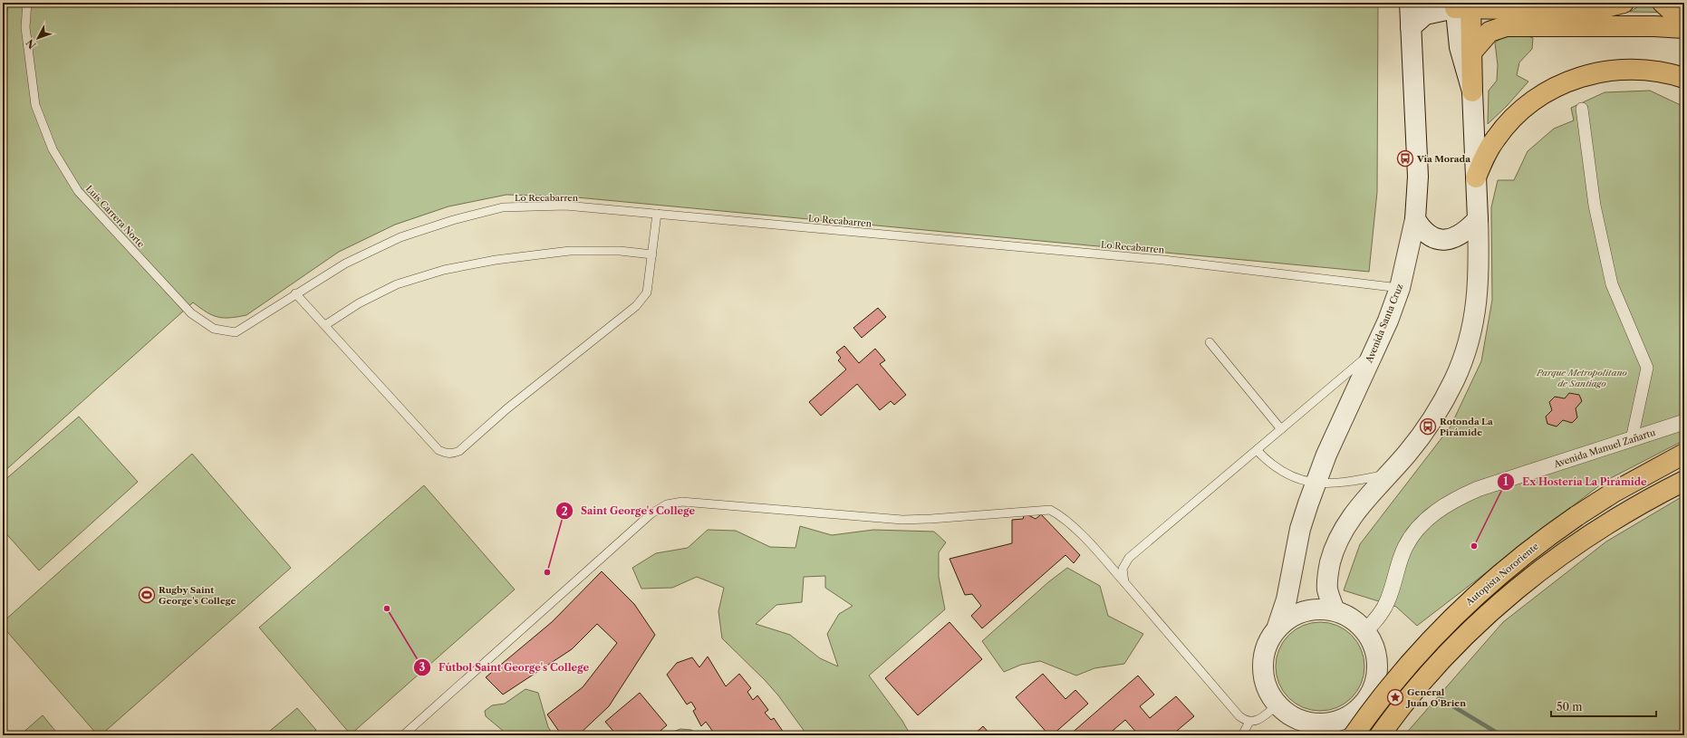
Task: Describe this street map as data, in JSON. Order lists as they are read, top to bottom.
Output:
{
  "streets": {
    "main road": ["Autopista Nororiente"],
    "street": ["Avenida Santa Cruz", "Avenida Manuel Zañartu"],
    "lane": ["Lo Recabarren", "Luis Carrera Norte"]
  },
  "crossings": [
    ["Lo Recabarren", "Luis Carrera Norte"],
    ["Lo Recabarren", "Avenida Santa Cruz"],
    ["Avenida Santa Cruz", "Avenida Manuel Zañartu"]
  ],
  "parks": ["Parque Metropolitano de Santiago"],
  "places": {
    "bus stop": ["Vía Morada", "Rotonda La Pirámide"],
    "other": ["Ex Hostería La Pirámide", "Saint George's College", "Fútbol Saint George's College"],
    "sports": ["Rugby Saint George's College"],
    "place": ["General Juan O'Brien"]
  },
  "scale_bar": "50 m",
  "north": "bottom left"
}
